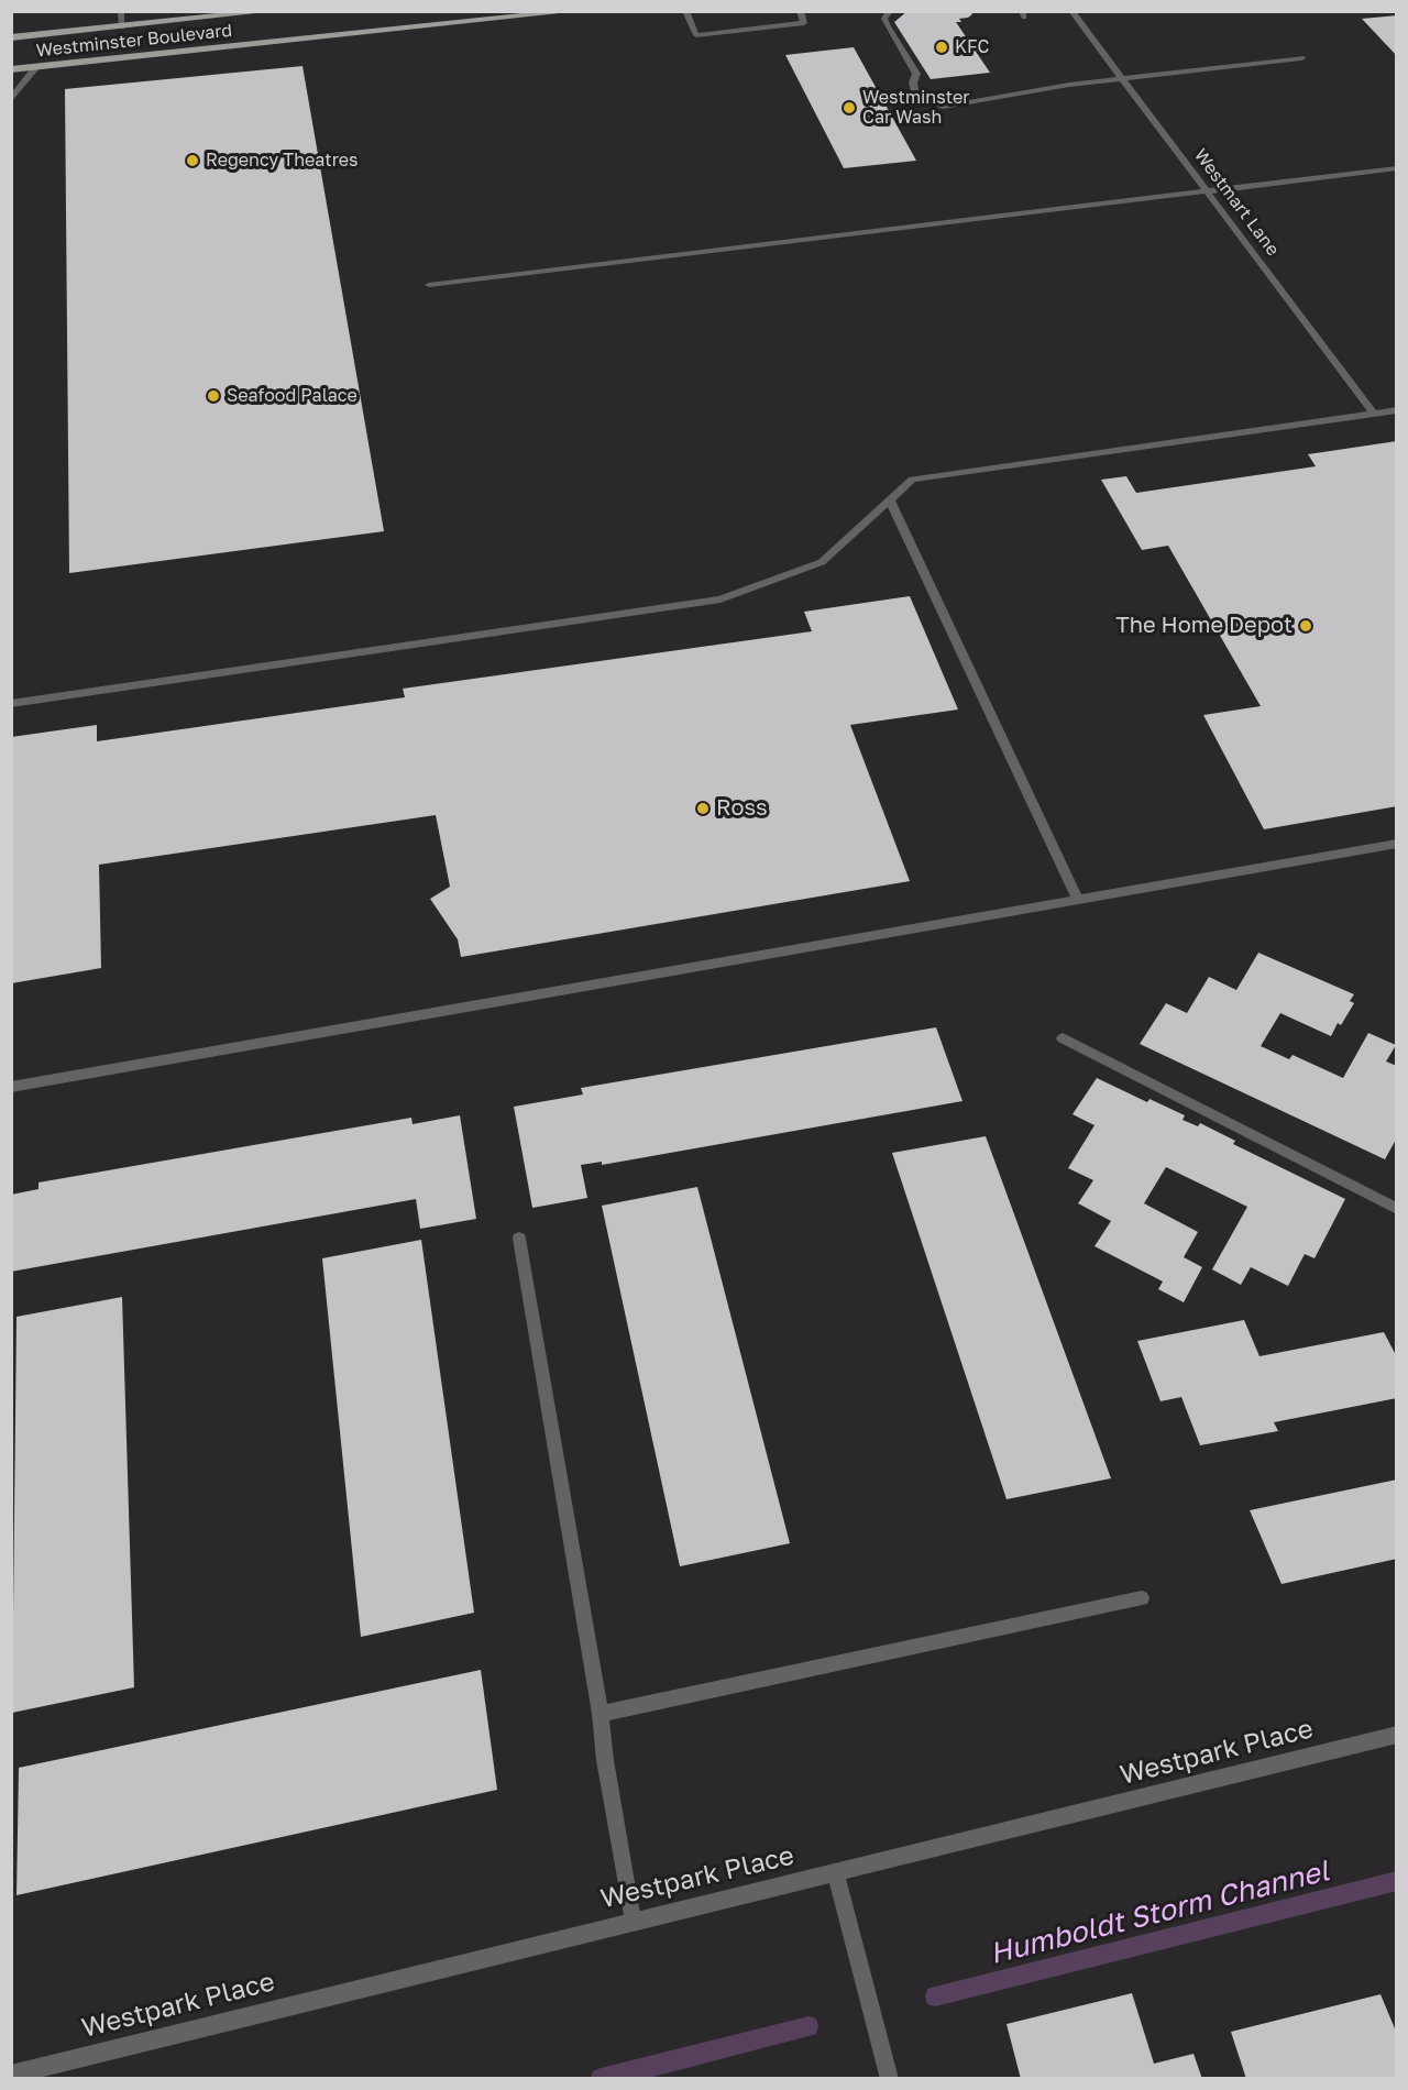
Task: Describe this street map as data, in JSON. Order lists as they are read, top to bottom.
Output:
{
  "streets": {
    "main road": ["Westminster Boulevard"],
    "street": ["Westmart Lane", "Westpark Place"]
  },
  "water": ["Humboldt Storm Channel"],
  "places": [
    "KFC",
    "Westminster Car Wash",
    "Regency Theatres",
    "Seafood Palace",
    "The Home Depot",
    "Ross"
  ]
}
